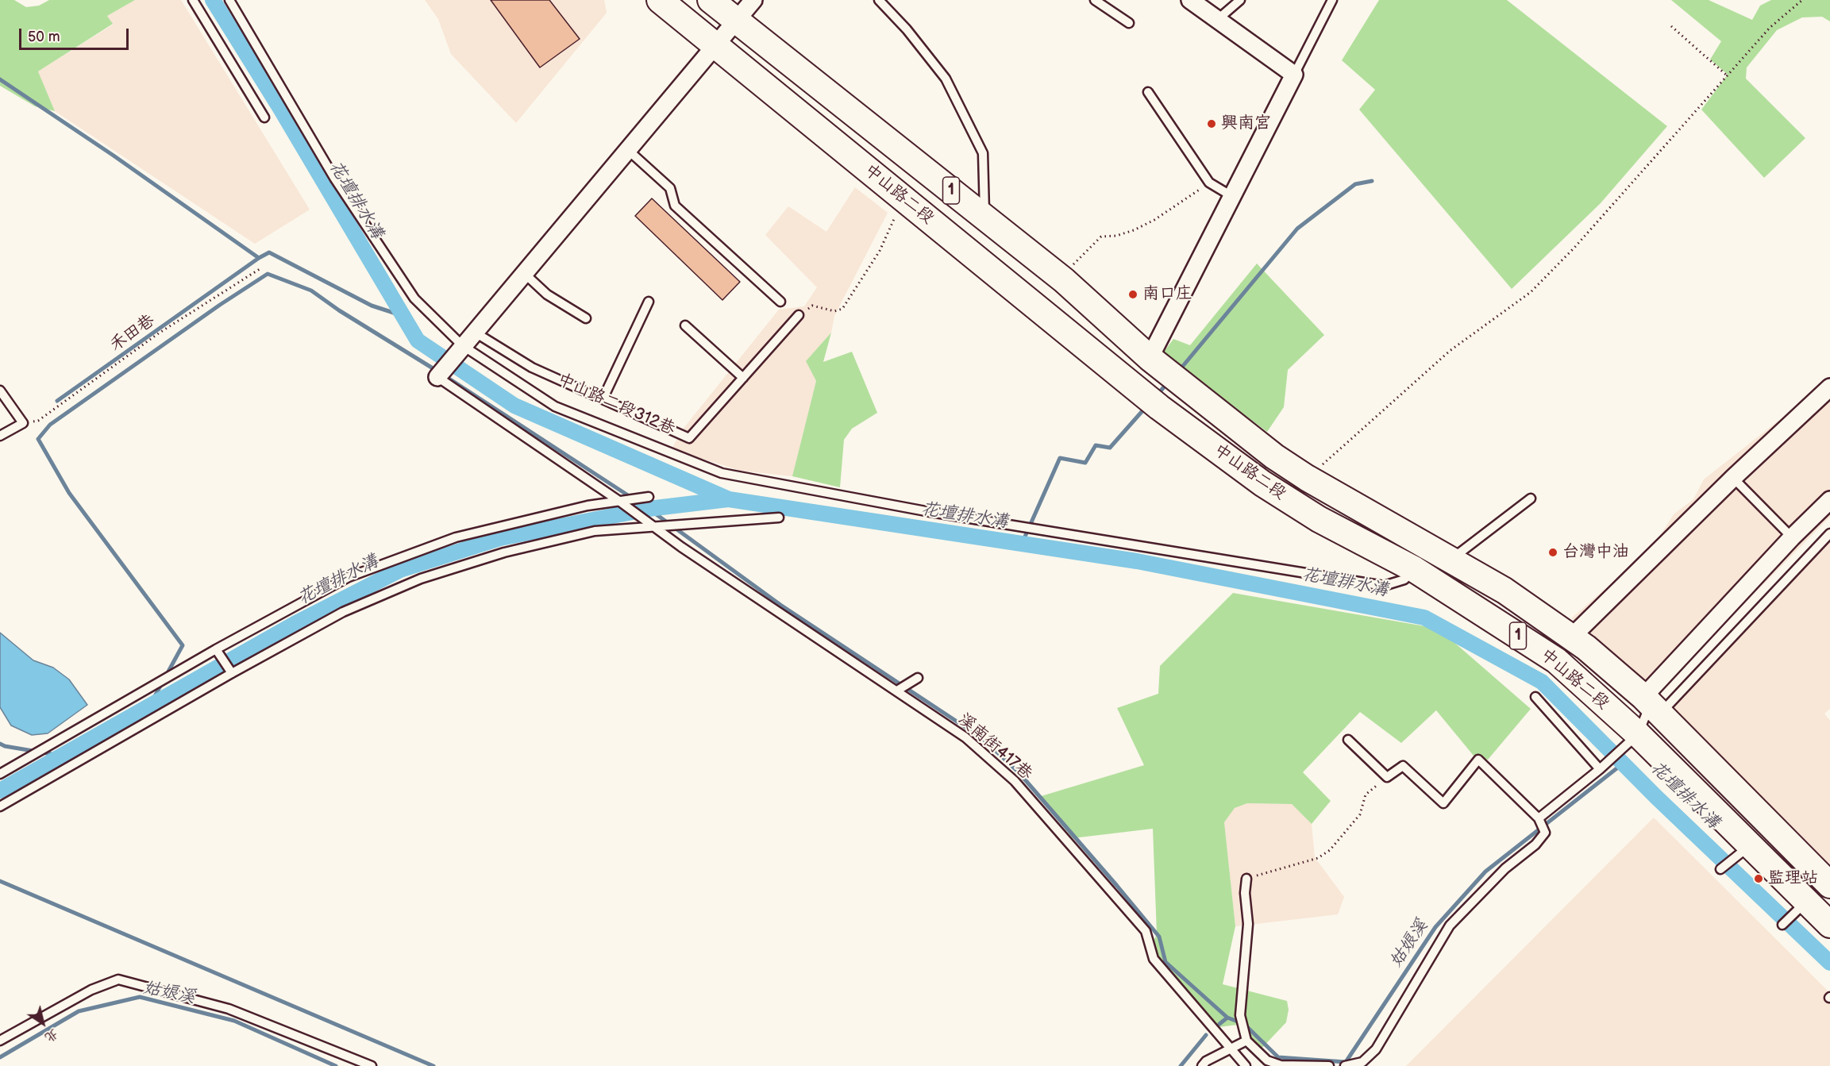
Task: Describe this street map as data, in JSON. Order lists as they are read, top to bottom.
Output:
{
  "streets": {
    "main road": ["1", "中山路二段"],
    "lane": ["中山路二段312巷", "溪南街417巷"],
    "path": ["禾田巷"]
  },
  "water": ["花壇排水溝", "姑娘溪"],
  "places": [
    "興南宮",
    "南口庄",
    "台灣中油",
    "監理站"
  ],
  "scale_bar": "50 m",
  "north": "bottom right"
}
